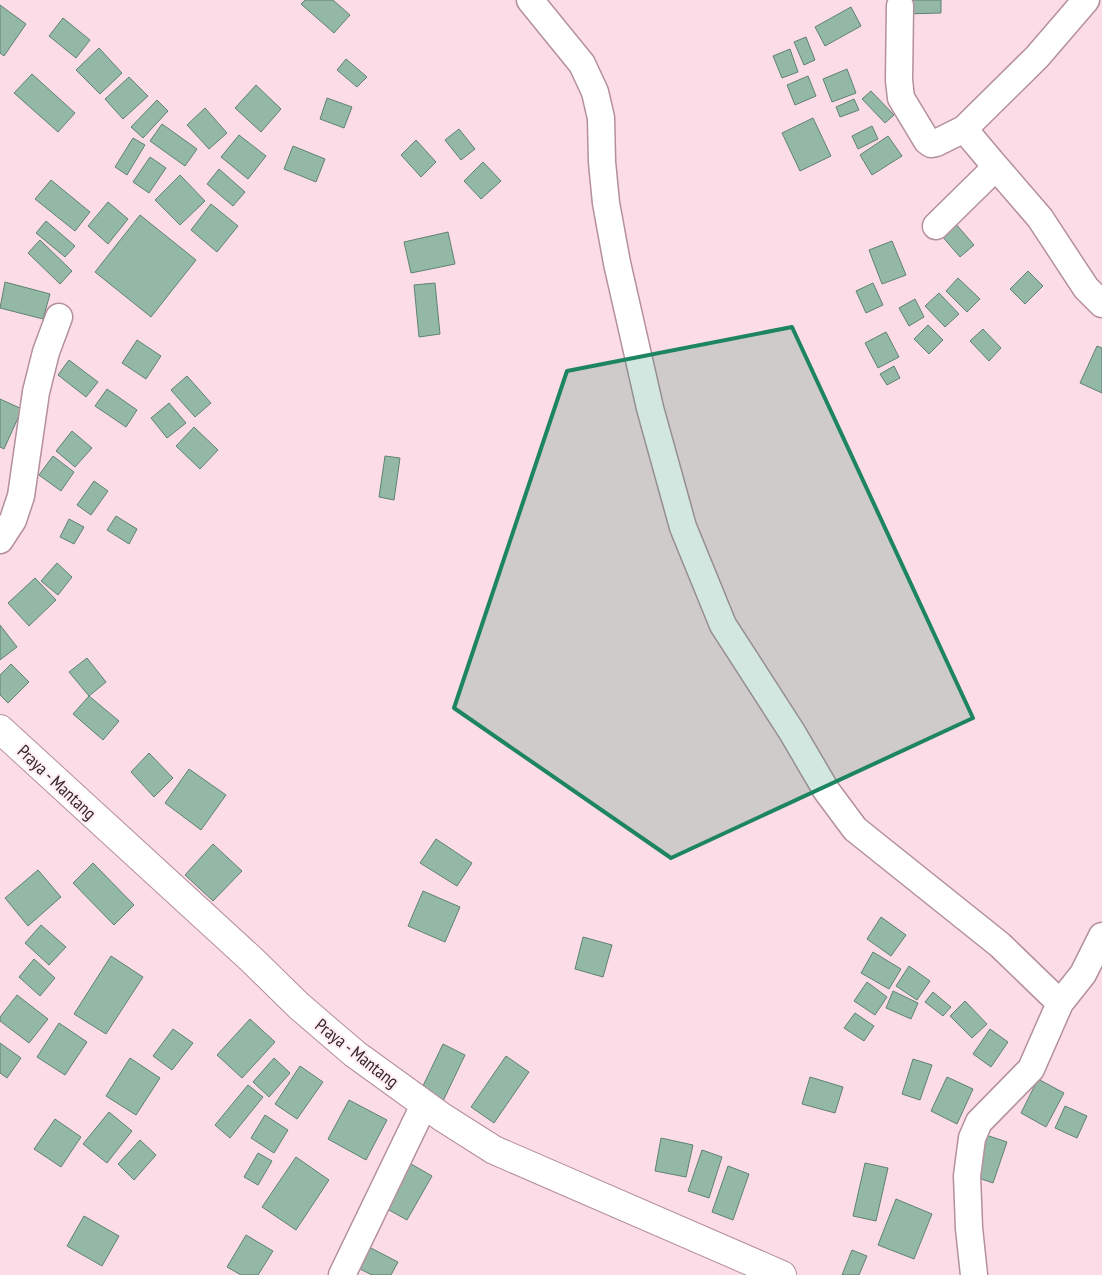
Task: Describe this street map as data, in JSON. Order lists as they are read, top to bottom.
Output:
{
  "streets": {
    "main road": ["Praya - Mantang"]
  }
}
